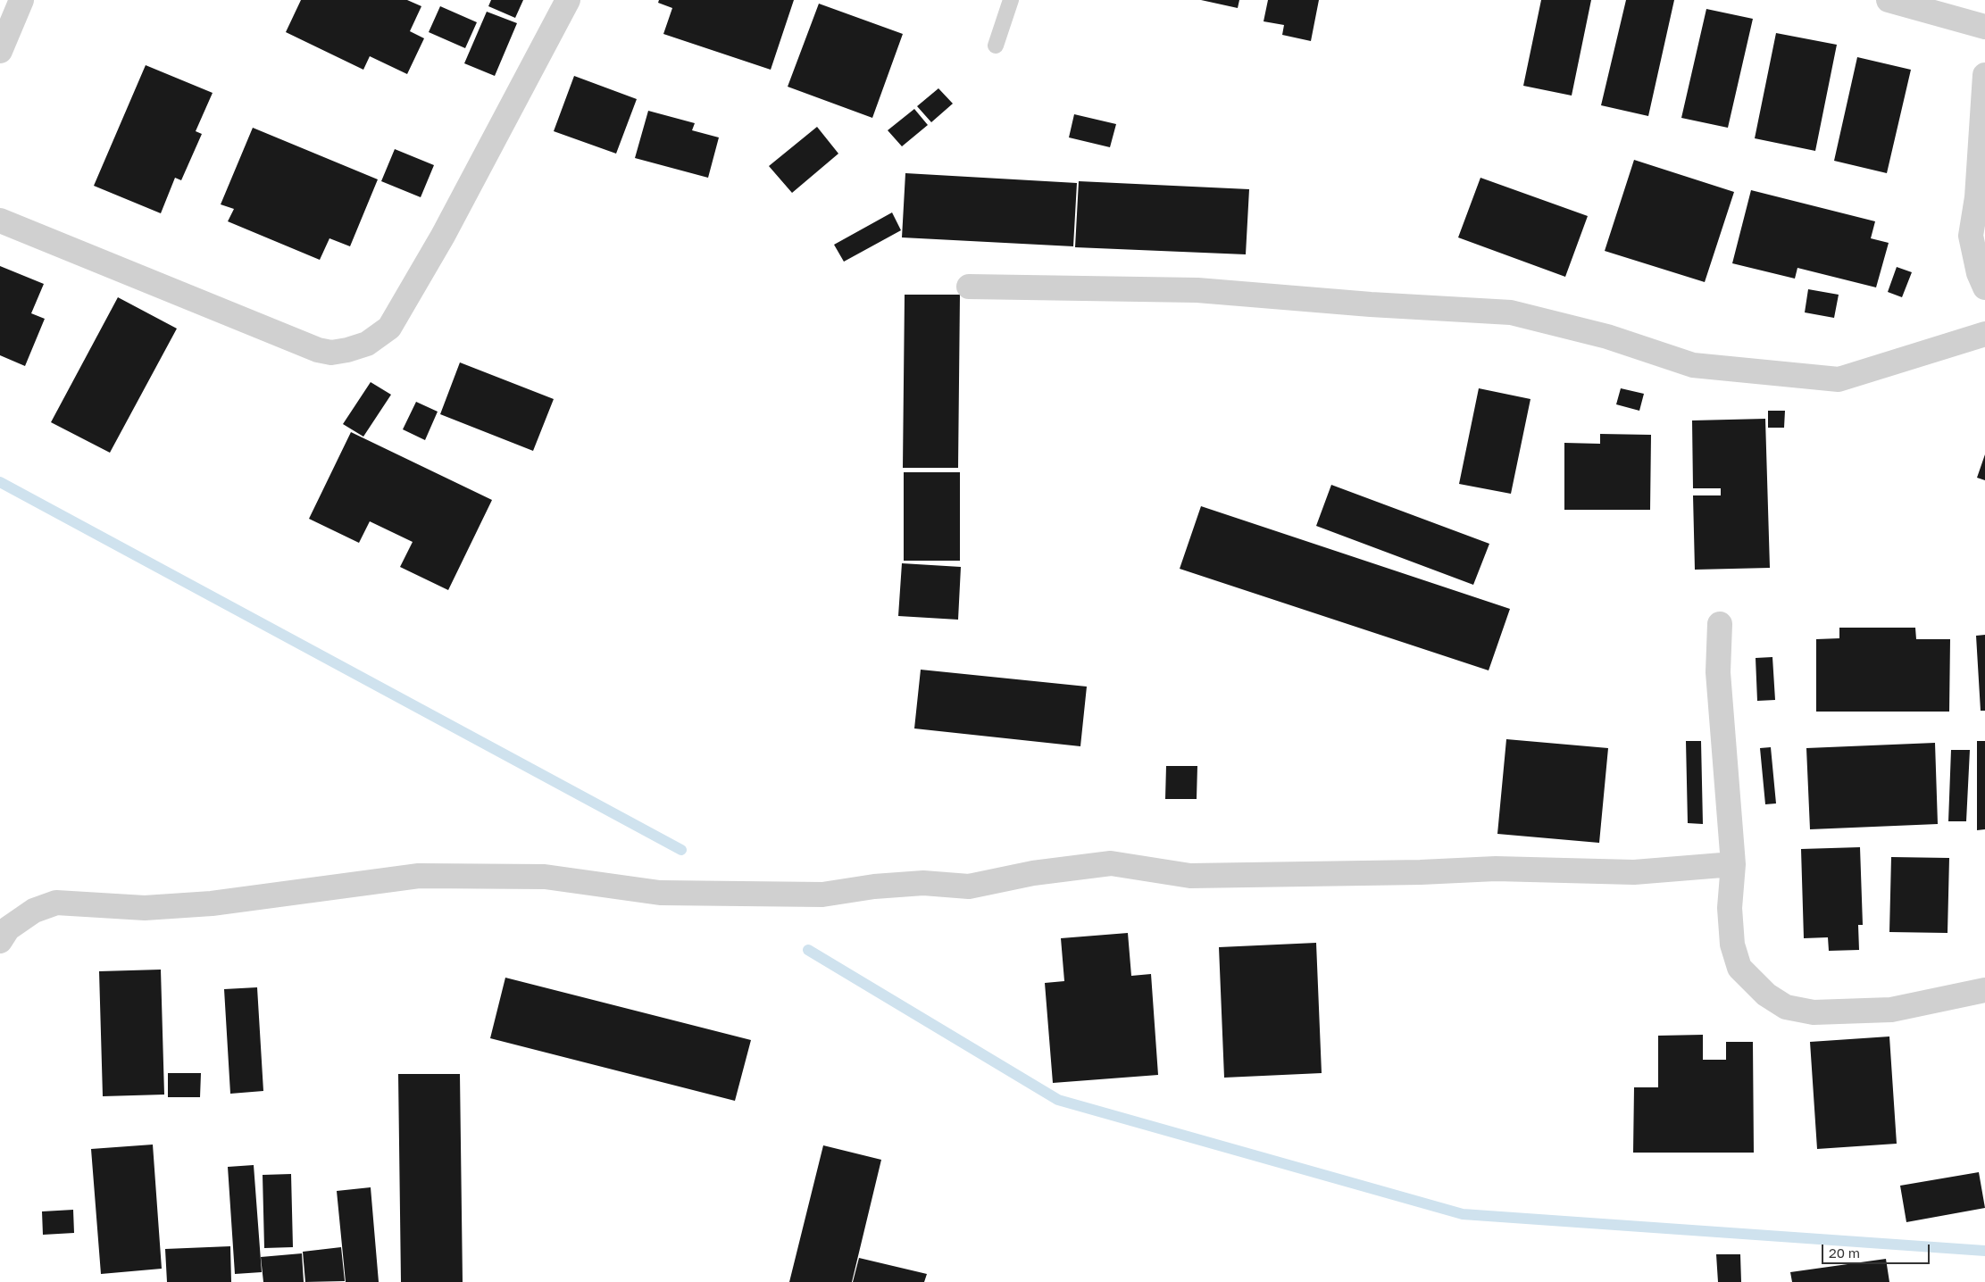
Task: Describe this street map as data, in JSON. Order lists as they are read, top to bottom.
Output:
{
  "scale_bar": "20 m"
}
